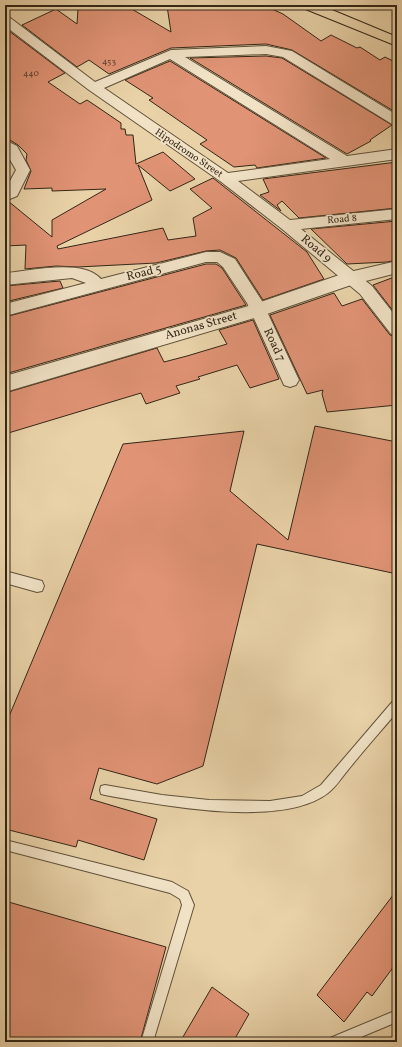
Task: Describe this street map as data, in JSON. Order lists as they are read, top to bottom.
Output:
{
  "streets": {
    "street": [
      "Hipodromo Street",
      "Road 8",
      "Road 9",
      "Road 5",
      "Anonas Street",
      "Road 7"
    ]
  },
  "crossings": [
    ["Hipodromo Street", "Road 9"],
    ["Road 8", "Road 9"],
    ["Road 9", "Anonas Street"],
    ["Road 5", "Anonas Street"],
    ["Road 5", "Road 7"],
    ["Anonas Street", "Road 7"]
  ],
  "house_numbers": ["453", "440"]
}
